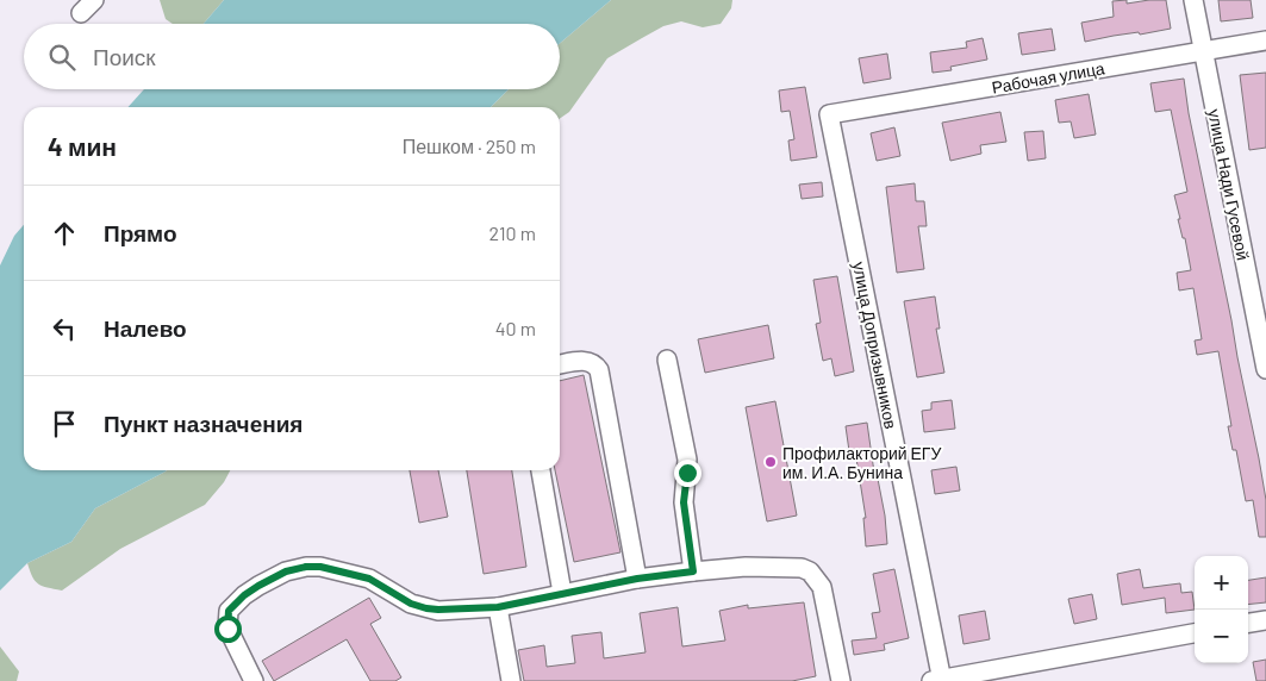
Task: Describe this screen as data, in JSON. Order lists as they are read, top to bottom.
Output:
{
  "streets": {
    "street": ["Рабочая улица", "улица Нади Гусевой", "улица Допризывников"]
  },
  "crossings": [
    ["Рабочая улица", "улица Нади Гусевой"],
    ["Рабочая улица", "улица Допризывников"]
  ],
  "places": ["Профилакторий ЕГУ им. И.А. Бунина"],
  "page": {
    "search": "Поиск",
    "heading": ["4 мин", "Пешком · 250 m"],
    "list": [
      ["Прямо", "210 m"],
      ["Налево", "40 m"],
      "Пункт назначения"
    ],
    "map_buttons": ["+", "−"]
  }
}
